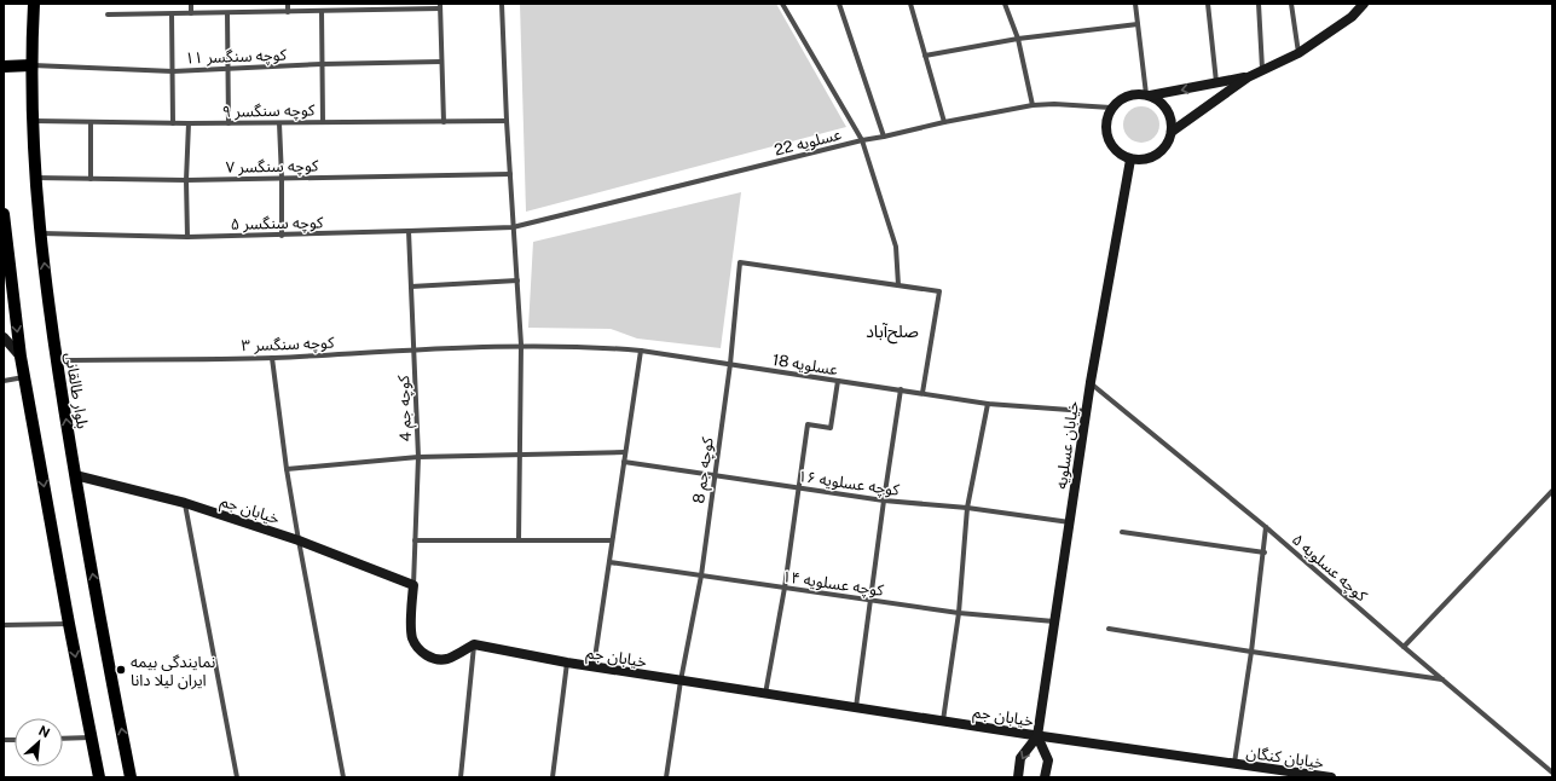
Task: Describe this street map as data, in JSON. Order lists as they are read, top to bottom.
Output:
{
  "streets": {
    "main road": ["بلوار طالقانی"],
    "street": [
      "کوچه سنگسر ۱۱",
      "کوچه سنگسر ۹",
      "عسلویه 22",
      "کوچه سنگسر ۷",
      "کوچه سنگسر ۵",
      "کوچه سنگسر ۳",
      "عسلویه 18",
      "کوچه جم 4",
      "خیابان عسلویه",
      "کوچه جم 8",
      "کوچه عسلویه ۱۶",
      "خیابان جم",
      "کوچه عسلویه ۵",
      "کوچه عسلویه ۱۴",
      "خیابان کنگان"
    ]
  },
  "crossings": [
    ["کوچه سنگسر ۱۱", "بلوار طالقانی"],
    ["کوچه سنگسر ۹", "بلوار طالقانی"],
    ["عسلویه 22", "کوچه سنگسر ۵"],
    ["عسلویه 22", "خیابان عسلویه"],
    ["کوچه سنگسر ۷", "بلوار طالقانی"],
    ["کوچه سنگسر ۵", "بلوار طالقانی"],
    ["کوچه سنگسر ۵", "کوچه جم 4"],
    ["کوچه سنگسر ۳", "عسلویه 18"],
    ["کوچه سنگسر ۳", "بلوار طالقانی"],
    ["کوچه سنگسر ۳", "کوچه جم 4"],
    ["عسلویه 18", "خیابان عسلویه"],
    ["عسلویه 18", "کوچه جم 8"],
    ["بلوار طالقانی", "خیابان جم"],
    ["کوچه جم 4", "خیابان جم"],
    ["خیابان عسلویه", "کوچه عسلویه ۱۶"],
    ["خیابان عسلویه", "خیابان جم"],
    ["خیابان عسلویه", "کوچه عسلویه ۵"],
    ["خیابان عسلویه", "کوچه عسلویه ۱۴"],
    ["کوچه جم 8", "کوچه عسلویه ۱۶"],
    ["کوچه جم 8", "خیابان جم"],
    ["کوچه جم 8", "کوچه عسلویه ۱۴"],
    ["خیابان جم", "خیابان کنگان"]
  ],
  "districts": ["صلح‌آباد"],
  "places": ["نمایندگی بیمه ایران لیلا دانا"],
  "north": "top right"
}
